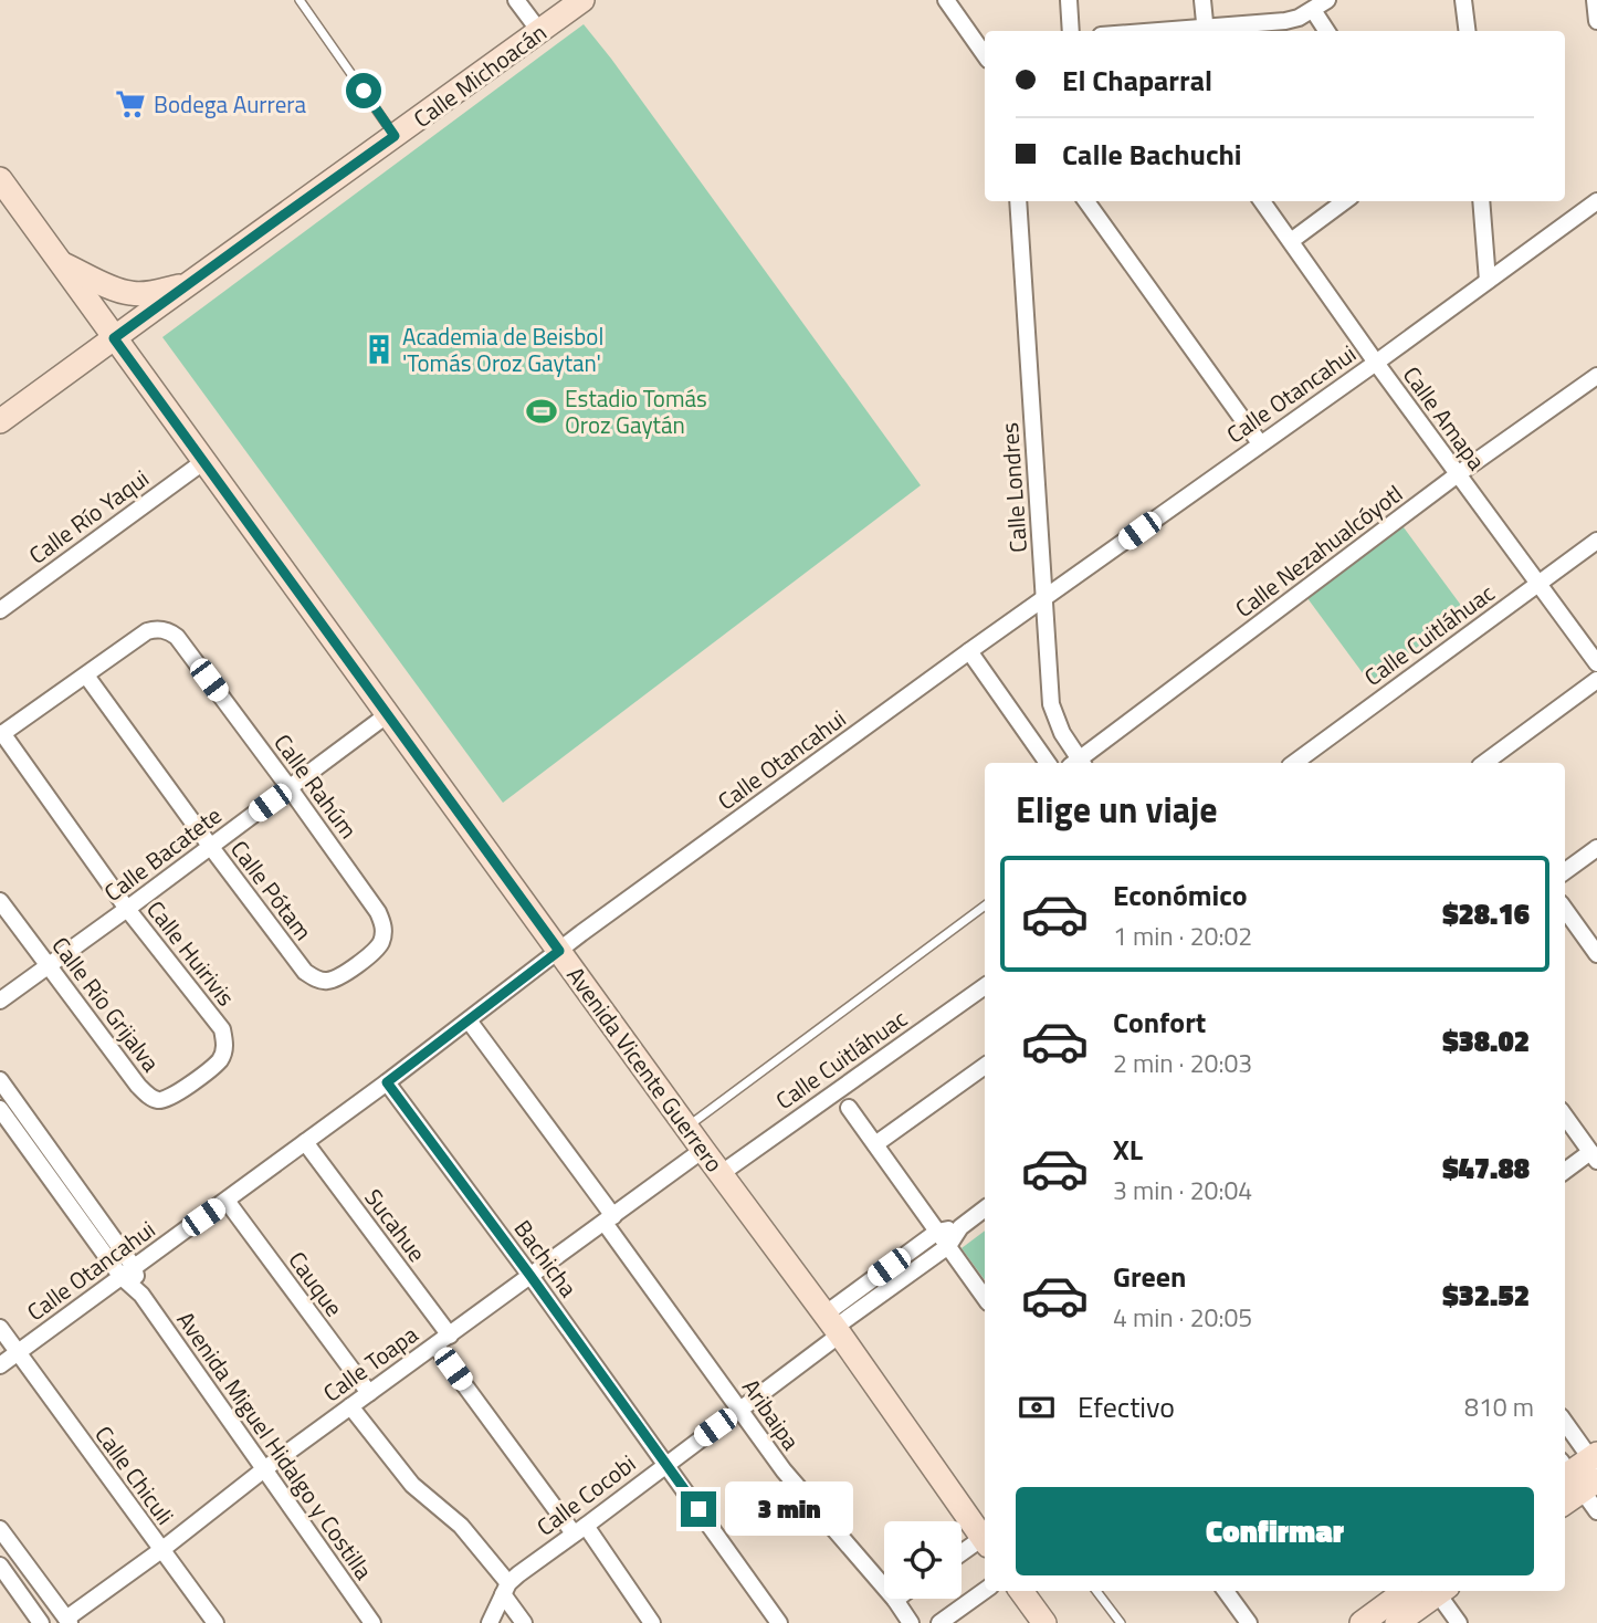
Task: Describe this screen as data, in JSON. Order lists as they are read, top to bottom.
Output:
{
  "streets": {
    "main road": ["Calle Michoacán", "Avenida Vicente Guerrero"],
    "street": [
      "Calle Otancahui",
      "Calle Amapa",
      "Calle Londres",
      "Calle Río Yaqui",
      "Calle Nezahualcóyotl",
      "Calle Cuitláhuac",
      "Calle Rahúm",
      "Calle Bacatete",
      "Calle Pótam",
      "Calle Huirivis",
      "Calle Río Grijalva",
      "Sucahue",
      "Bachicha",
      "Cauque",
      "Calle Toapa",
      "Aribaipa",
      "Avenida Miguel Hidalgo y Costilla",
      "Calle Chiculi",
      "Calle Cocobi"
    ]
  },
  "crossings": [
    ["Calle Michoacán", "Avenida Vicente Guerrero"],
    ["Calle Otancahui", "Calle Amapa"],
    ["Calle Otancahui", "Calle Londres"],
    ["Calle Otancahui", "Avenida Vicente Guerrero"],
    ["Calle Otancahui", "Sucahue"],
    ["Calle Otancahui", "Bachicha"],
    ["Calle Otancahui", "Cauque"],
    ["Calle Otancahui", "Aribaipa"],
    ["Calle Otancahui", "Avenida Miguel Hidalgo y Costilla"],
    ["Calle Otancahui", "Calle Chiculi"],
    ["Calle Amapa", "Calle Nezahualcóyotl"],
    ["Calle Amapa", "Calle Cuitláhuac"],
    ["Calle Río Yaqui", "Avenida Vicente Guerrero"],
    ["Calle Cuitláhuac", "Avenida Vicente Guerrero"],
    ["Calle Rahúm", "Calle Bacatete"],
    ["Calle Rahúm", "Calle Pótam"],
    ["Calle Bacatete", "Calle Pótam"],
    ["Calle Bacatete", "Calle Huirivis"],
    ["Calle Bacatete", "Calle Río Grijalva"],
    ["Calle Bacatete", "Avenida Vicente Guerrero"],
    ["Calle Huirivis", "Calle Río Grijalva"],
    ["Avenida Vicente Guerrero", "Calle Toapa"],
    ["Avenida Vicente Guerrero", "Calle Cocobi"],
    ["Sucahue", "Calle Toapa"],
    ["Sucahue", "Calle Cocobi"],
    ["Bachicha", "Calle Toapa"],
    ["Bachicha", "Calle Cocobi"],
    ["Cauque", "Calle Toapa"],
    ["Calle Toapa", "Aribaipa"],
    ["Calle Toapa", "Avenida Miguel Hidalgo y Costilla"],
    ["Calle Toapa", "Calle Chiculi"],
    ["Aribaipa", "Calle Cocobi"]
  ],
  "places": {
    "supermarket": ["Bodega Aurrera"],
    "building": ["Academia de Beisbol 'Tomás Oroz Gaytan'"],
    "sports": ["Estadio Tomás Oroz Gaytán"]
  },
  "page": {
    "banner": ["El Chaparral", "Calle Bachuchi"],
    "heading": "Elige un viaje",
    "list": [
      {
        "name": "Económico",
        "note": "1 min · 20:02",
        "value": "$28.16"
      },
      {
        "name": "Confort",
        "note": "2 min · 20:03",
        "value": "$38.02"
      },
      {
        "name": "XL",
        "note": "3 min · 20:04",
        "value": "$47.88"
      },
      {
        "name": "Green",
        "note": "4 min · 20:05",
        "value": "$32.52"
      }
    ],
    "pay": ["Efectivo", "810 m"],
    "buttons": "Confirmar",
    "bubble": "3 min"
  }
}
